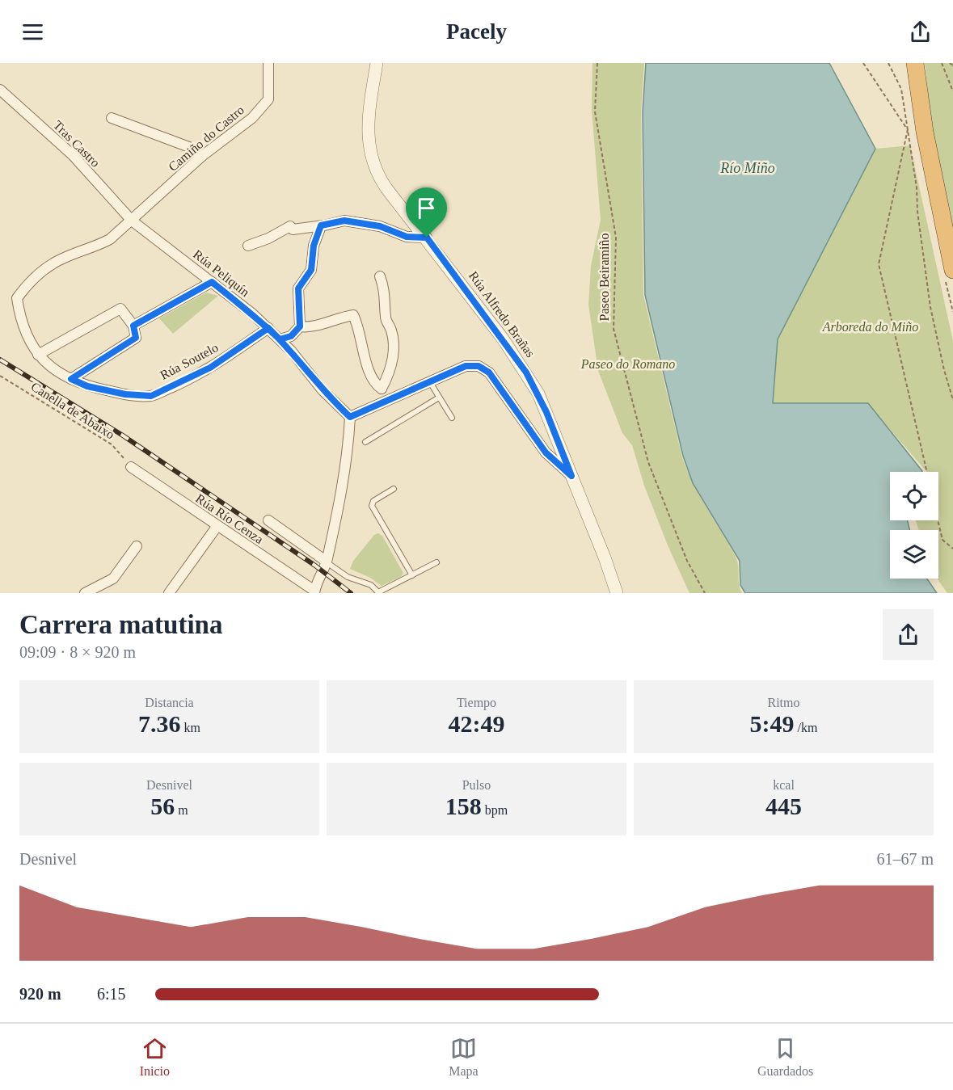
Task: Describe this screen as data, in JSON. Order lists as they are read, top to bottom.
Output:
{
  "streets": {
    "street": [
      "Camiño do Castro",
      "Tras Castro",
      "Rúa Peliquín",
      "Rúa Alfredo Brañas",
      "Rúa Soutelo",
      "Rúa Río Cenza"
    ],
    "path": ["Paseo Beiramiño", "Canella de Abaixo"]
  },
  "crossings": [
    ["Camiño do Castro", "Tras Castro"],
    ["Camiño do Castro", "Rúa Peliquín"],
    ["Camiño do Castro", "Rúa Soutelo"],
    ["Tras Castro", "Rúa Peliquín"],
    ["Tras Castro", "Rúa Soutelo"],
    ["Rúa Peliquín", "Rúa Soutelo"],
    ["Canella de Abaixo", "Rúa Río Cenza"]
  ],
  "water": ["Río Miño"],
  "parks": ["Arboreda do Miño", "Paseo do Romano"],
  "page": {
    "header": "Pacely",
    "heading": ["Carrera matutina", "09:09 · 8 × 920 m"],
    "stats": [
      ["Distancia", "7.36 km"],
      ["Tiempo", "42:49"],
      ["Ritmo", "5:49 /km"],
      ["Desnivel", "56 m"],
      ["Pulso", "158 bpm"],
      ["kcal", "445"]
    ],
    "chart": ["Desnivel", "61–67 m"],
    "list": [
      {
        "name": "920 m",
        "note": "6:15"
      }
    ],
    "tabs": ["Inicio", "Mapa", "Guardados"]
  }
}
